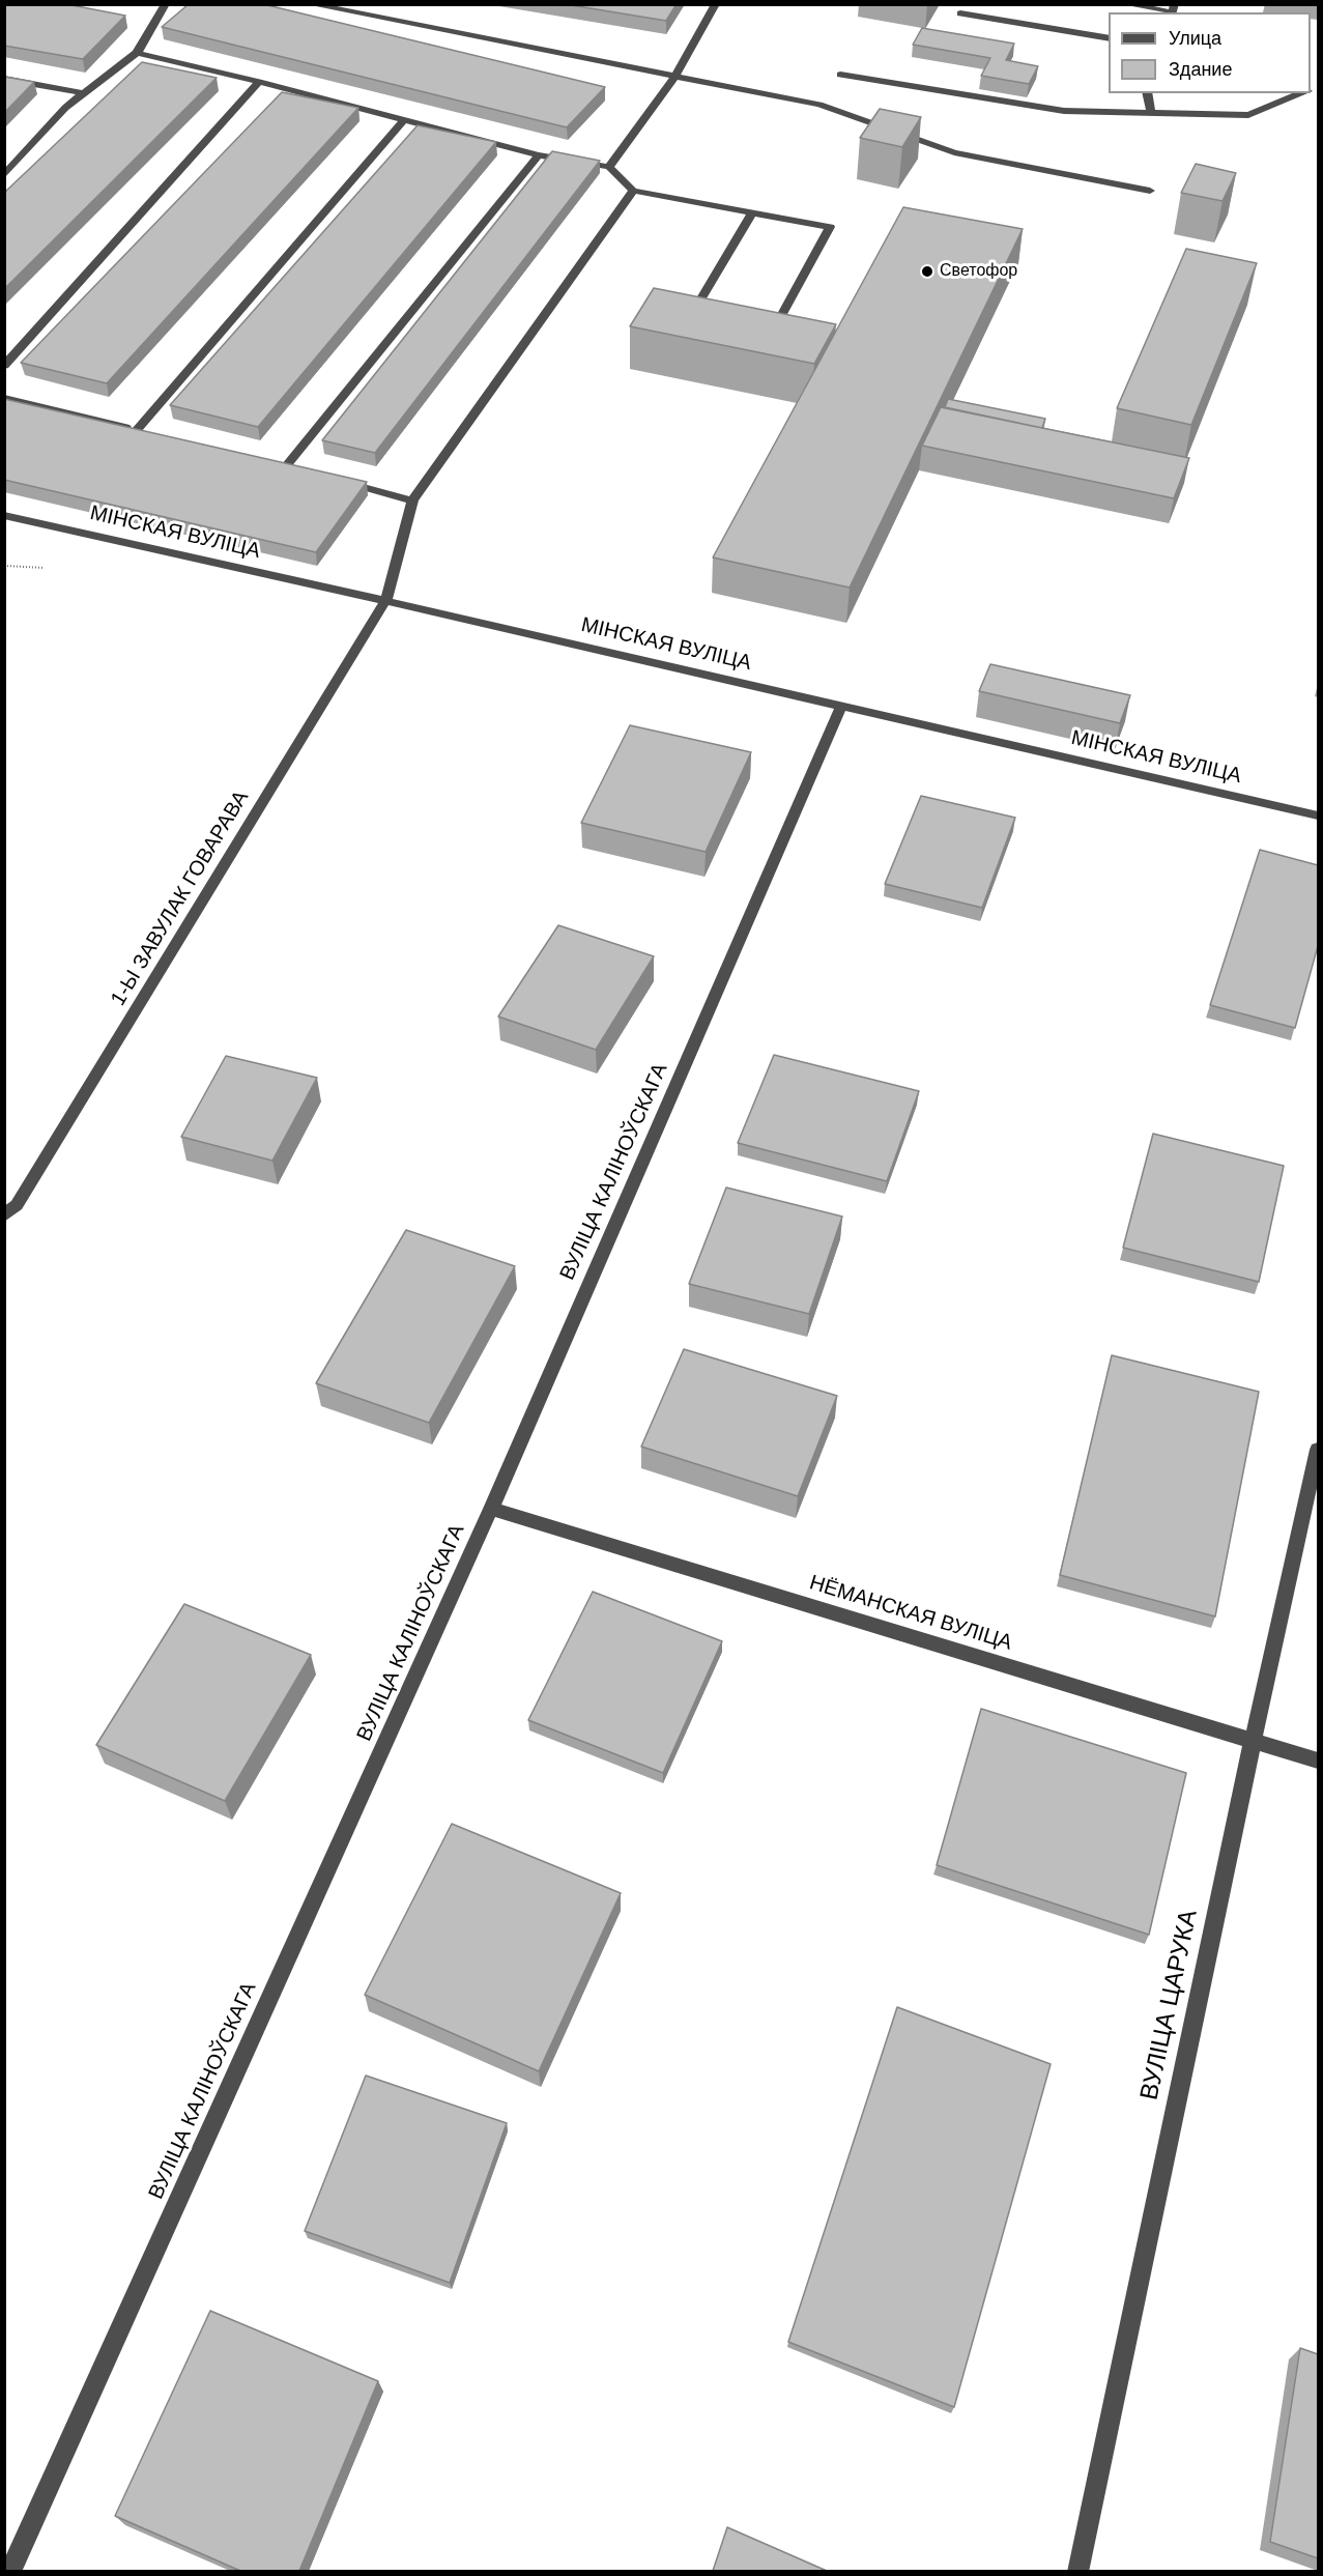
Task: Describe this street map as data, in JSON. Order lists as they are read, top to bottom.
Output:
{
  "streets": {
    "street": [
      "МІНСКАЯ ВУЛІЦА",
      "1-Ы ЗАВУЛАК ГОВАРАВА",
      "ВУЛІЦА КАЛІНОЎСКАГА",
      "НЁМАНСКАЯ ВУЛІЦА",
      "ВУЛІЦА ЦАРУКА"
    ]
  },
  "crossings": [
    ["МІНСКАЯ ВУЛІЦА", "1-Ы ЗАВУЛАК ГОВАРАВА"],
    ["МІНСКАЯ ВУЛІЦА", "ВУЛІЦА КАЛІНОЎСКАГА"],
    ["ВУЛІЦА КАЛІНОЎСКАГА", "НЁМАНСКАЯ ВУЛІЦА"],
    ["НЁМАНСКАЯ ВУЛІЦА", "ВУЛІЦА ЦАРУКА"]
  ],
  "places": ["Светофор"],
  "legend": ["Улица", "Здание"]
}
